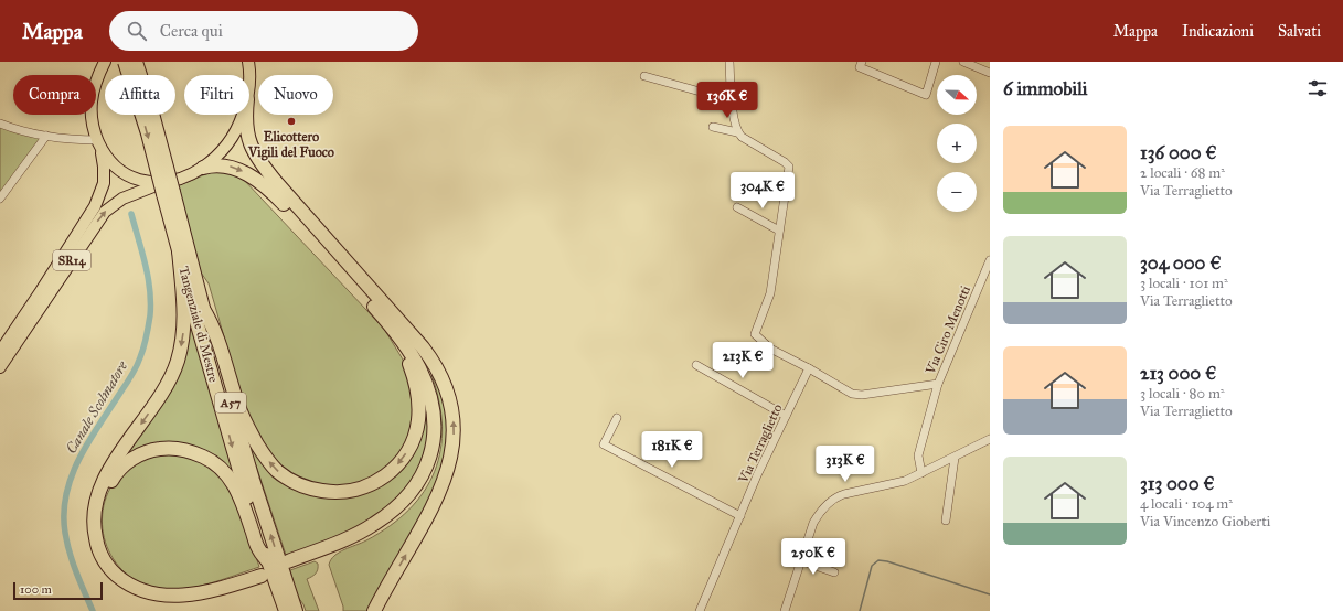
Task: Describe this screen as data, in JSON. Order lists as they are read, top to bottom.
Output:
{
  "streets": {
    "highway": ["Tangenziale di Mestre", "A57"],
    "main road": ["SR14"],
    "street": ["Via Ciro Menotti", "Via Terraglietto"]
  },
  "crossings": [
    ["SR14", "Tangenziale di Mestre"],
    ["SR14", "A57"],
    ["Tangenziale di Mestre", "A57"],
    ["Via Ciro Menotti", "Via Terraglietto"]
  ],
  "water": ["Canale Scolmatore"],
  "places": ["Elicottero Vigili del Fuoco"],
  "scale_bar": "100 m",
  "north": "right",
  "page": {
    "header": "Mappa",
    "search": "Cerca qui",
    "nav": ["Mappa", "Indicazioni", "Salvati"],
    "heading": "6 immobili",
    "map_buttons": ["+", "−"],
    "chip": [
      "Compra",
      "Affitta",
      "Filtri",
      "Nuovo"
    ],
    "price": [
      "136K €",
      "304K €",
      "213K €",
      "181K €",
      "313K €",
      "250K €"
    ],
    "list": [
      {
        "name": "136 000 €",
        "note": "2 locali · 68 m² · Via Terraglietto"
      },
      {
        "name": "304 000 €",
        "note": "3 locali · 101 m² · Via Terraglietto"
      },
      {
        "name": "213 000 €",
        "note": "3 locali · 80 m² · Via Terraglietto"
      },
      {
        "name": "313 000 €",
        "note": "4 locali · 104 m² · Via Vincenzo Gioberti"
      }
    ],
    "scale": "100 m"
  }
}
